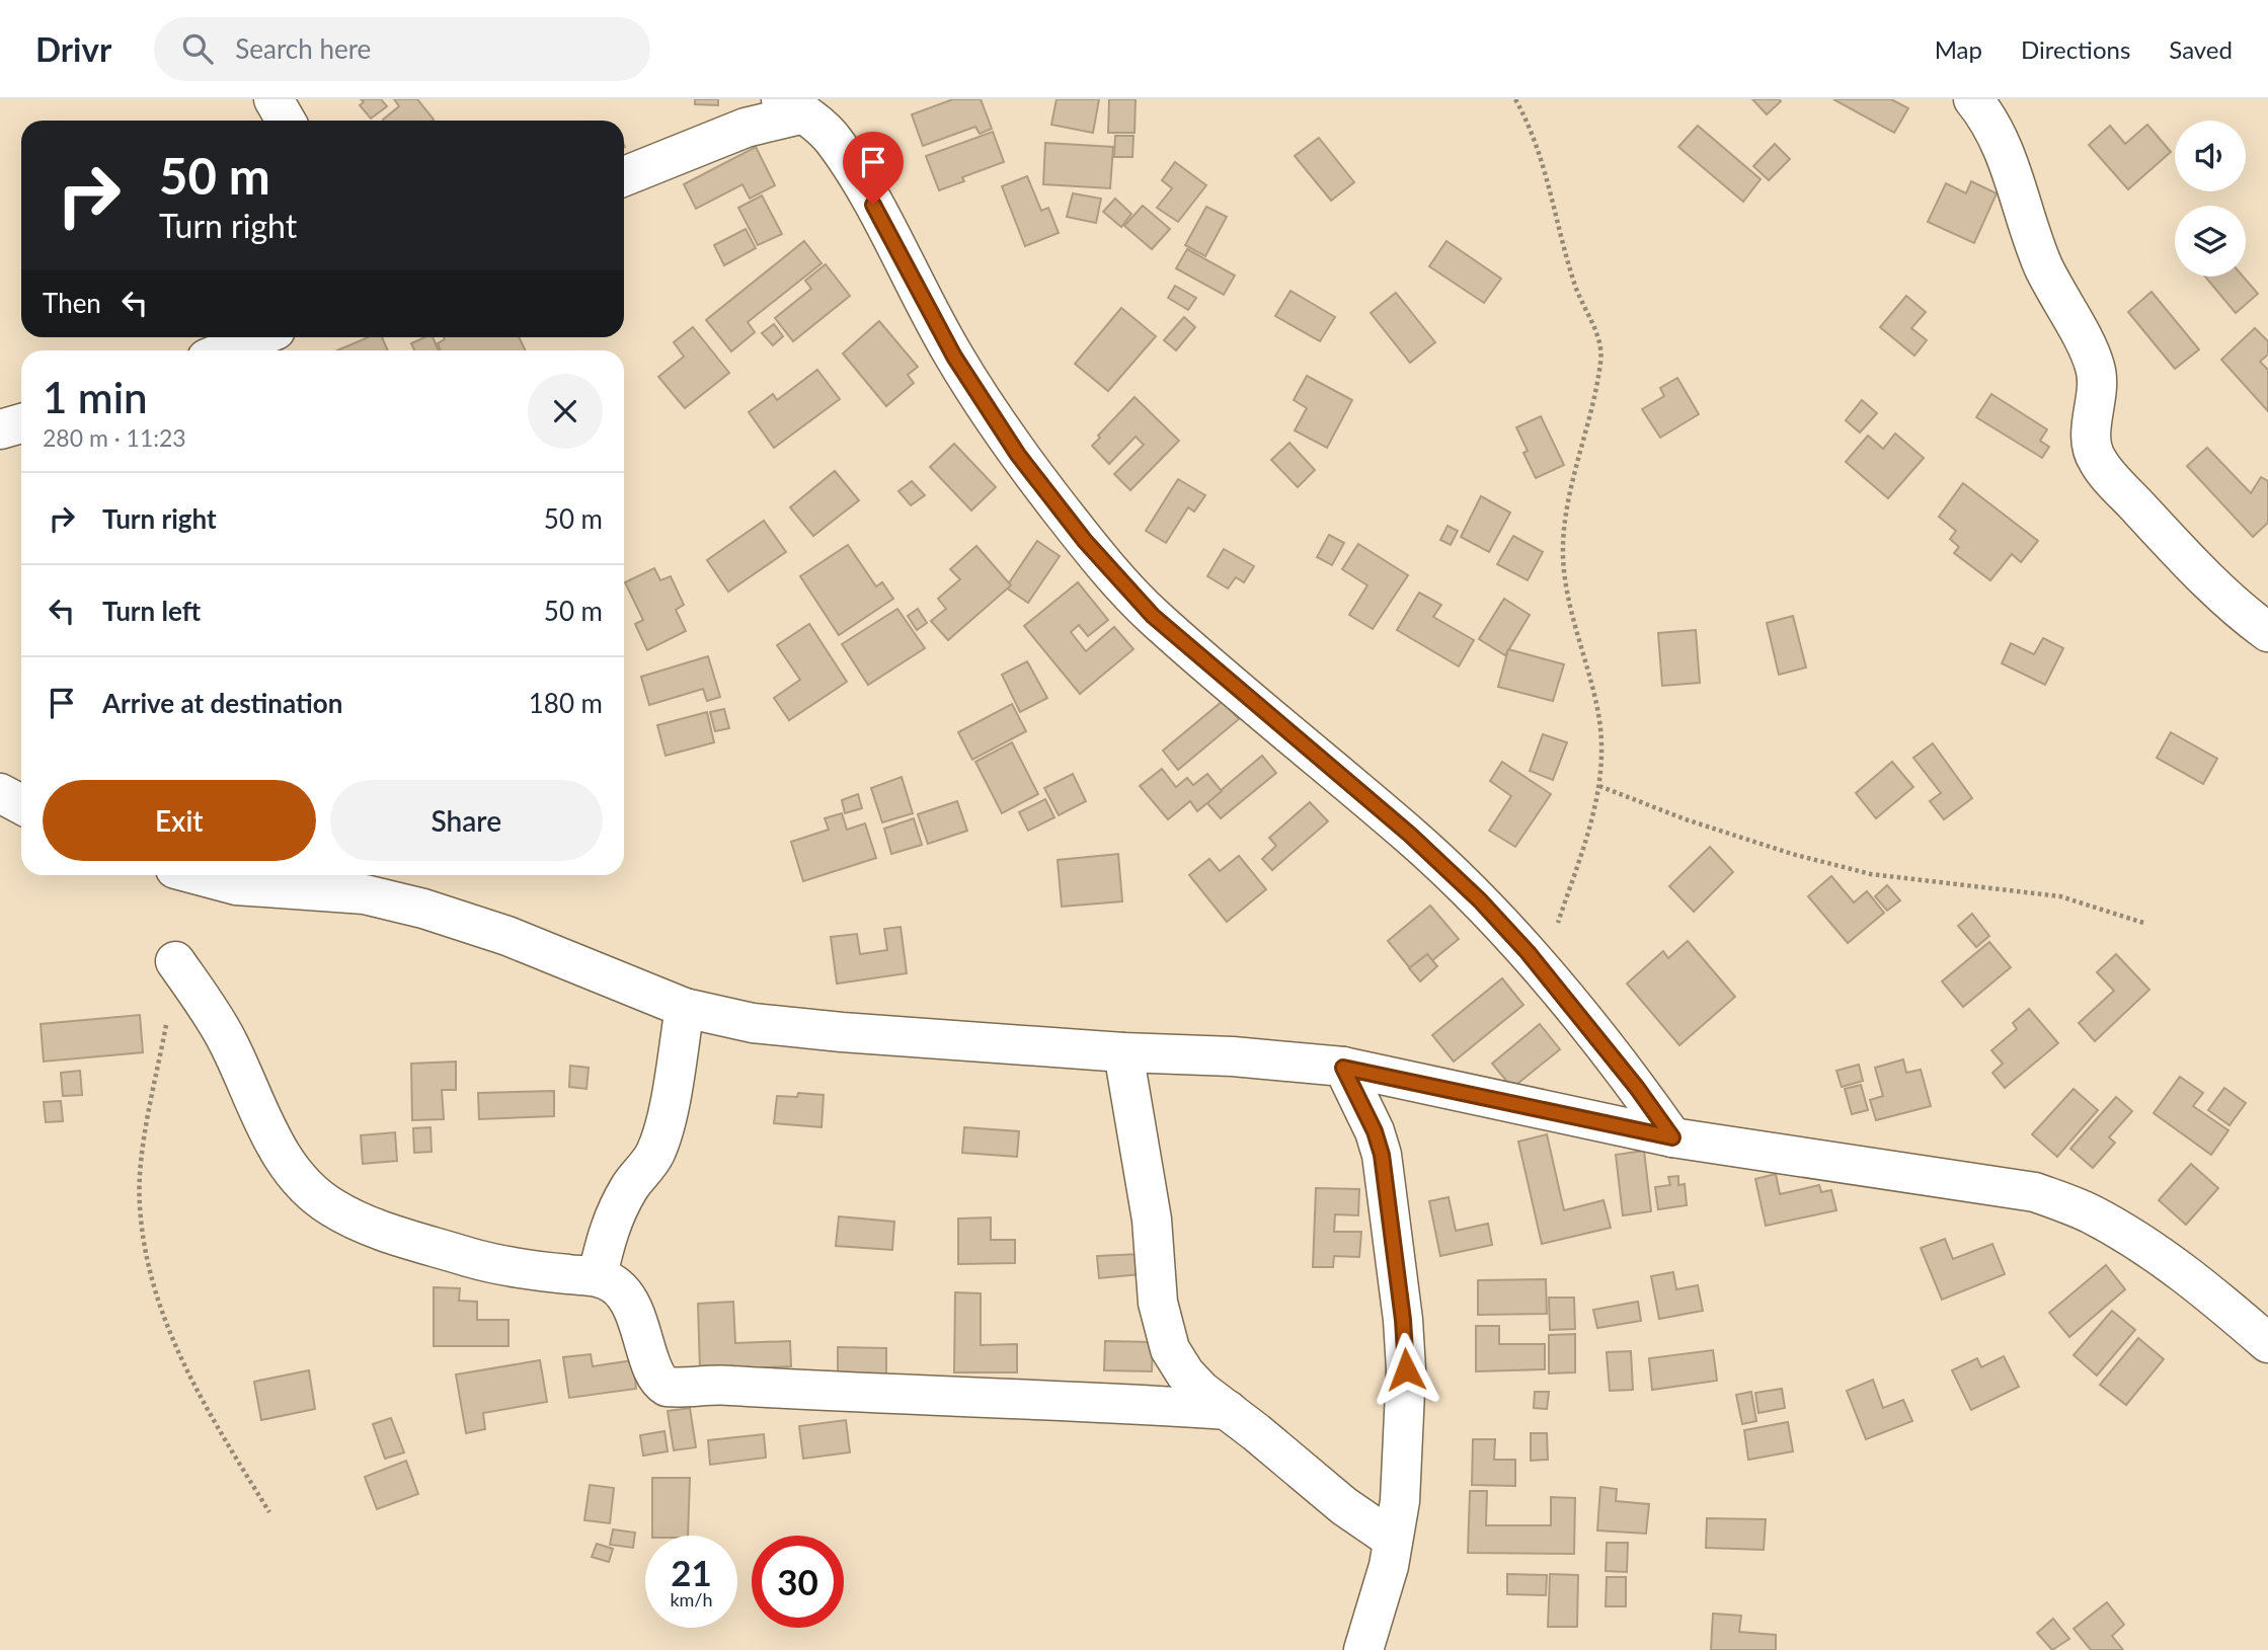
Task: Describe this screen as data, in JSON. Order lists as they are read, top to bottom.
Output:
{
  "page": {
    "header": "Drivr",
    "search": "Search here",
    "nav": ["Map", "Directions", "Saved"],
    "turn": ["50 m", "Turn right"],
    "then": "Then",
    "heading": ["1 min", "280 m · 11:23"],
    "list": [
      {
        "name": "Turn right",
        "value": "50 m"
      },
      {
        "name": "Turn left",
        "value": "50 m"
      },
      {
        "name": "Arrive at destination",
        "value": "180 m"
      }
    ],
    "buttons": ["Exit", "Share"],
    "speed": "21 km/h",
    "limit": "30"
  }
}
